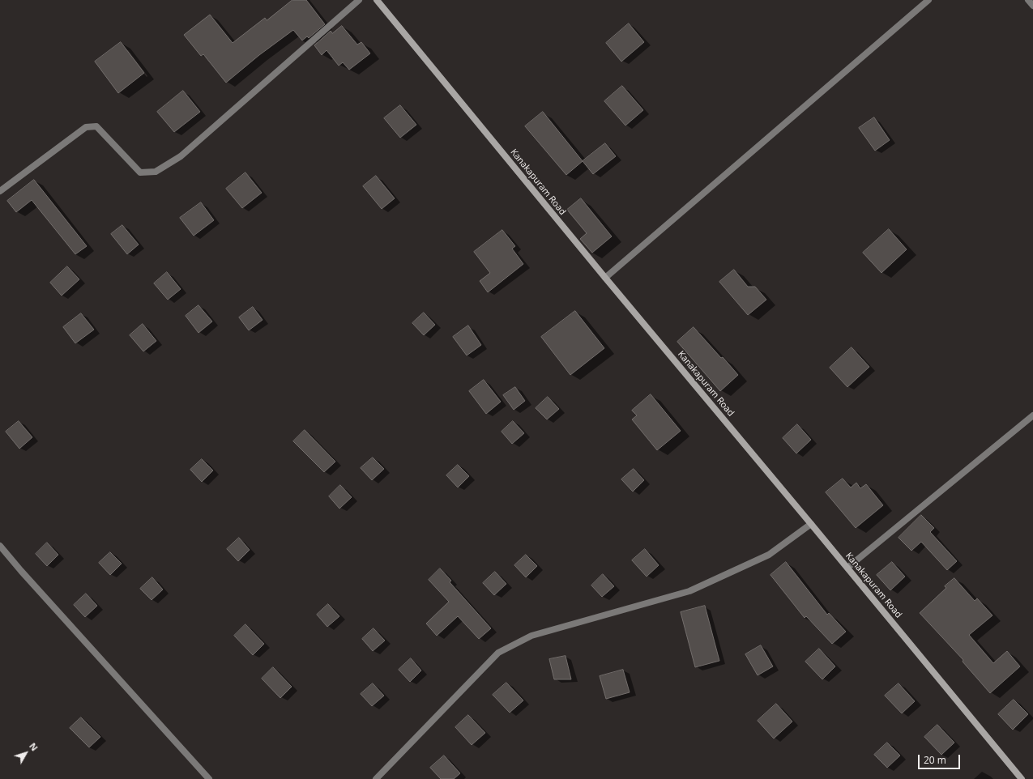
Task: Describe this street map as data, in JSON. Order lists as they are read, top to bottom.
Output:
{
  "streets": {
    "street": ["Kanakapuram Road"]
  },
  "scale_bar": "20 m",
  "north": "top right"
}
